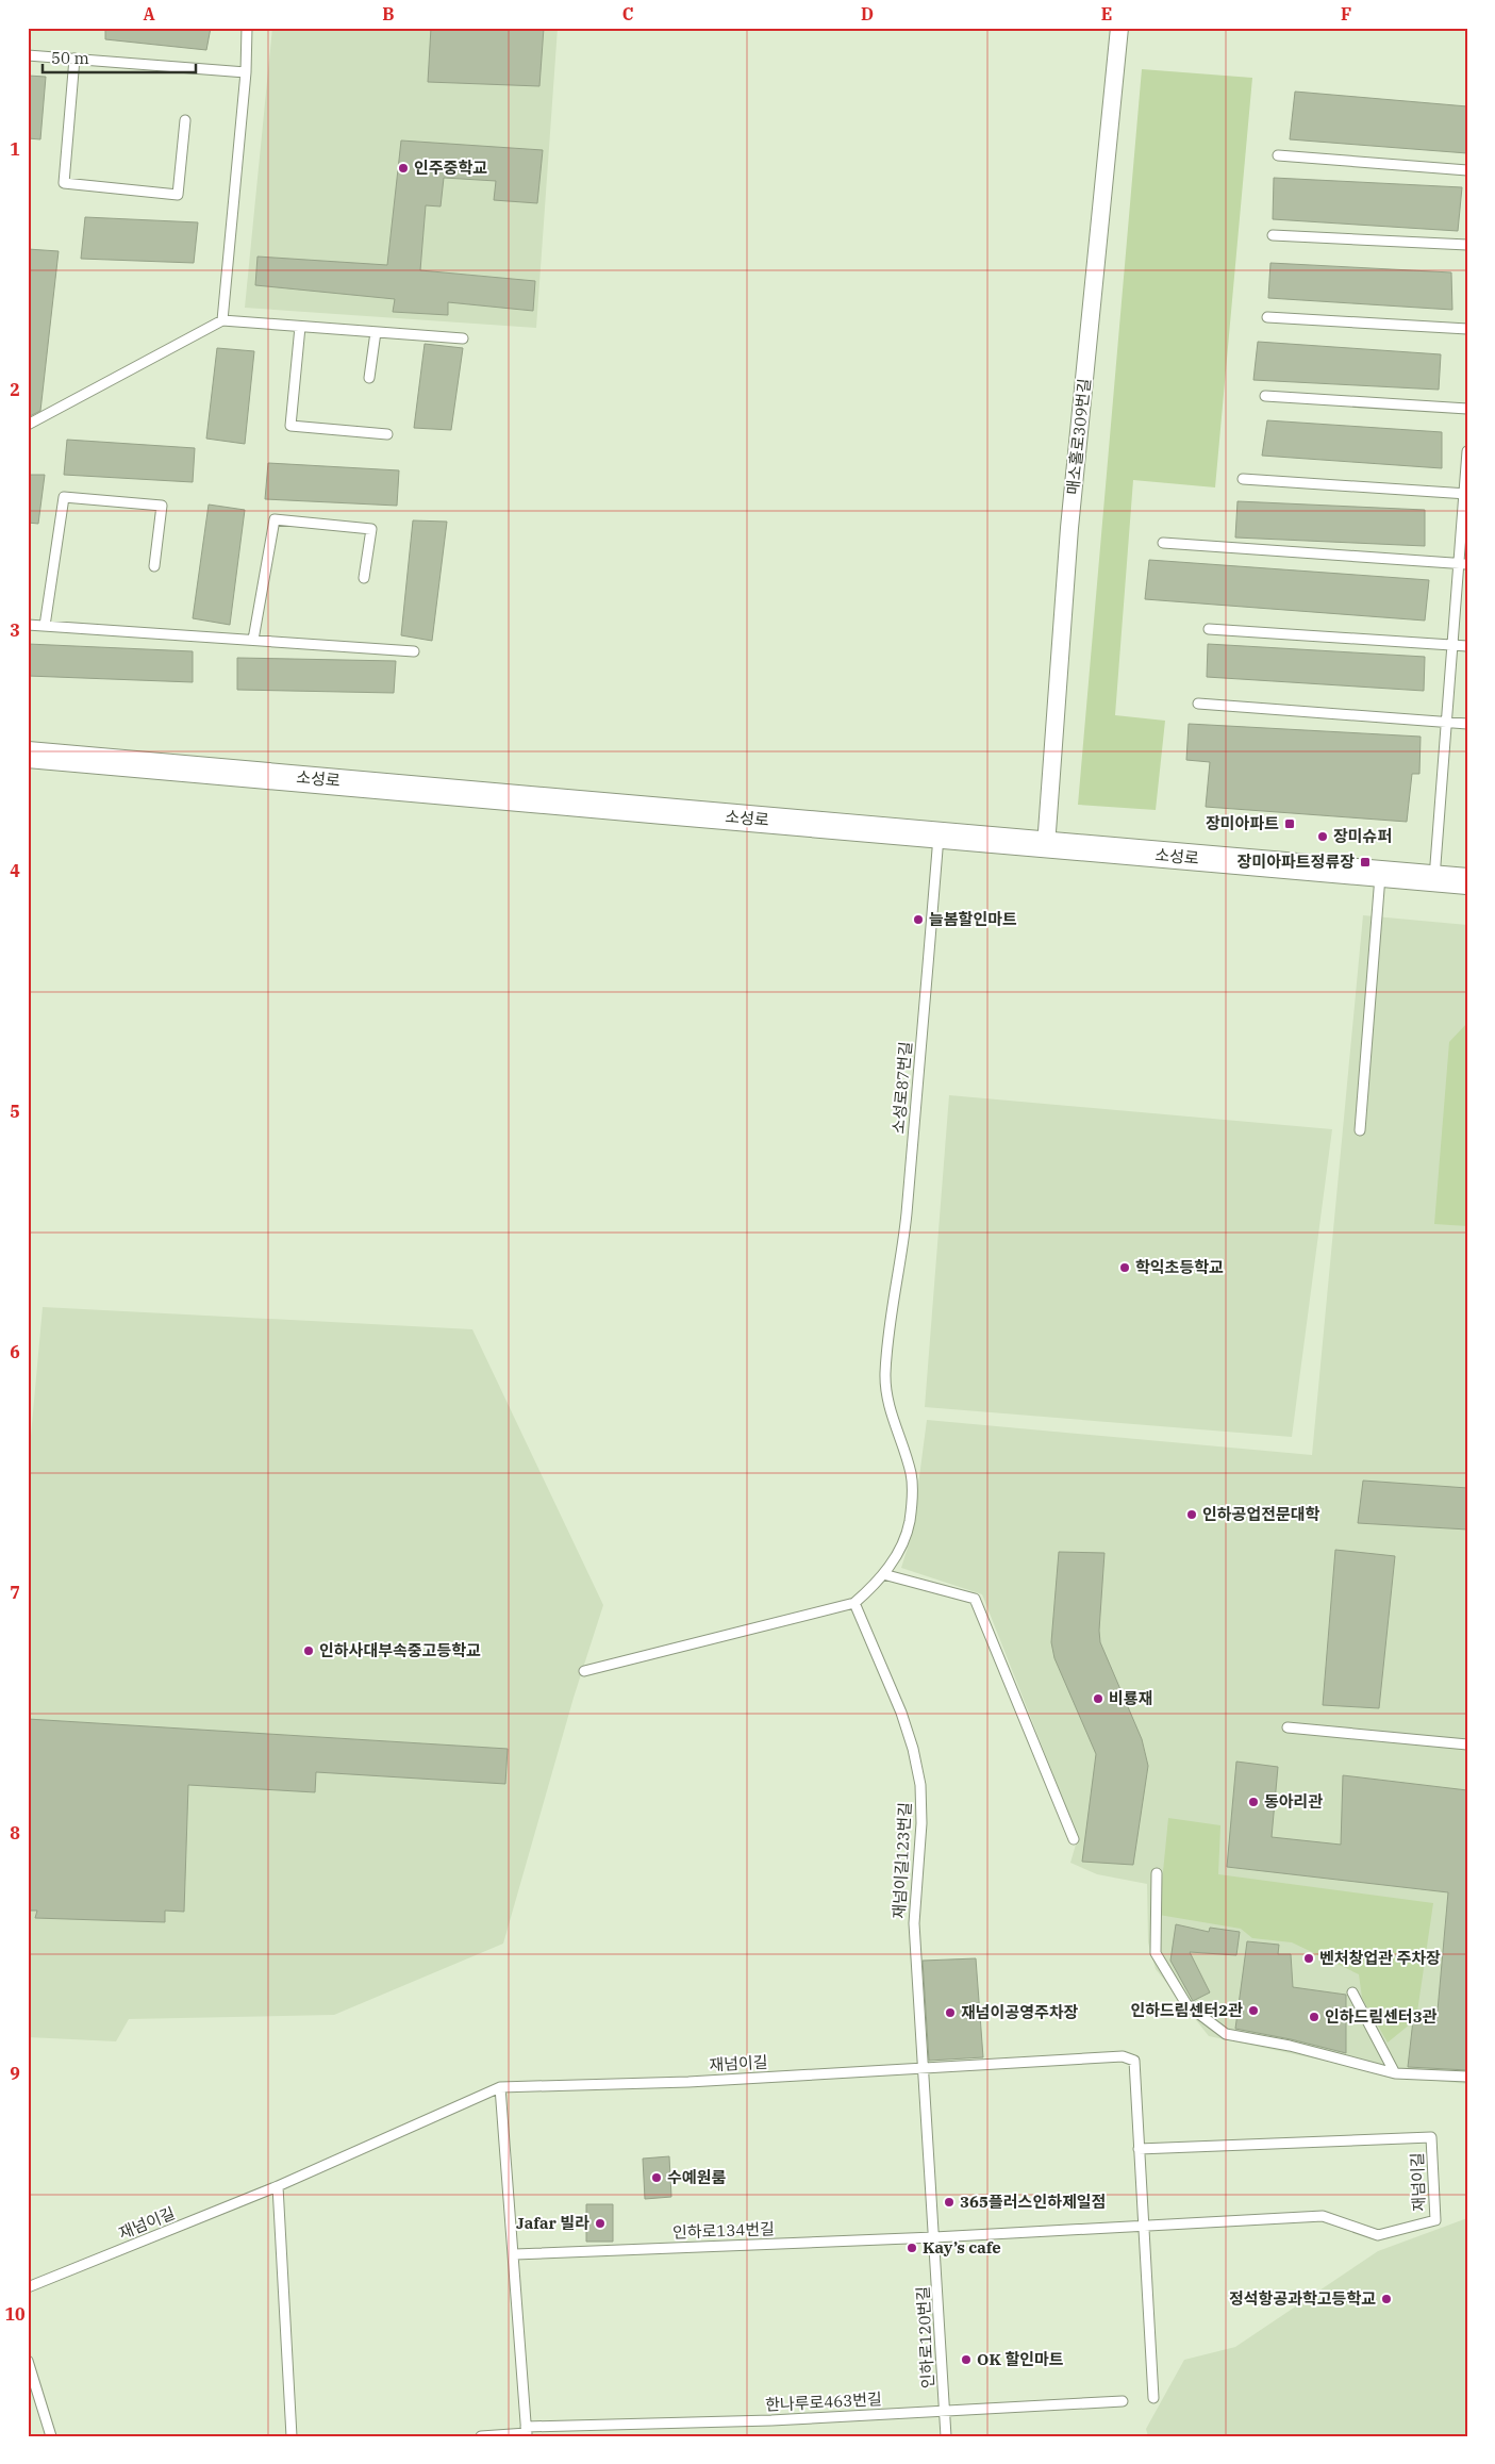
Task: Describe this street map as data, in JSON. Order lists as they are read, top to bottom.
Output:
{
  "streets": {
    "main road": ["소성로"],
    "street": ["매소홀로309번길"],
    "lane": [
      "소성로87번길",
      "재넘이길123번길",
      "재넘이길",
      "인하로134번길",
      "인하로120번길",
      "한나루로463번길"
    ]
  },
  "crossings": [
    ["매소홀로309번길", "소성로"],
    ["소성로", "소성로87번길"],
    ["재넘이길123번길", "재넘이길"],
    ["재넘이길123번길", "인하로120번길"],
    ["재넘이길", "인하로120번길"],
    ["인하로134번길", "인하로120번길"],
    ["인하로120번길", "한나루로463번길"]
  ],
  "places": {
    "other": [
      "인주중학교",
      "장미슈퍼",
      "늘봄할인마트",
      "학익초등학교",
      "인하공업전문대학",
      "인하사대부속중고등학교",
      "비룡재",
      "동아리관",
      "벤처창업관 주차장",
      "인하드림센터2관",
      "재넘이공영주차장",
      "인하드림센터3관",
      "수예원룸",
      "365플러스인하제일점",
      "Jafar 빌라",
      "Kay’s cafe",
      "정석항공과학고등학교",
      "OK 할인마트"
    ],
    "transit": ["장미아파트", "장미아파트정류장"]
  },
  "scale_bar": "50 m",
  "grid": {
    "columns": [
      "A",
      "B",
      "C",
      "D",
      "E",
      "F"
    ],
    "rows": [
      "1",
      "2",
      "3",
      "4",
      "5",
      "6",
      "7",
      "8",
      "9",
      "10"
    ]
  }
}
